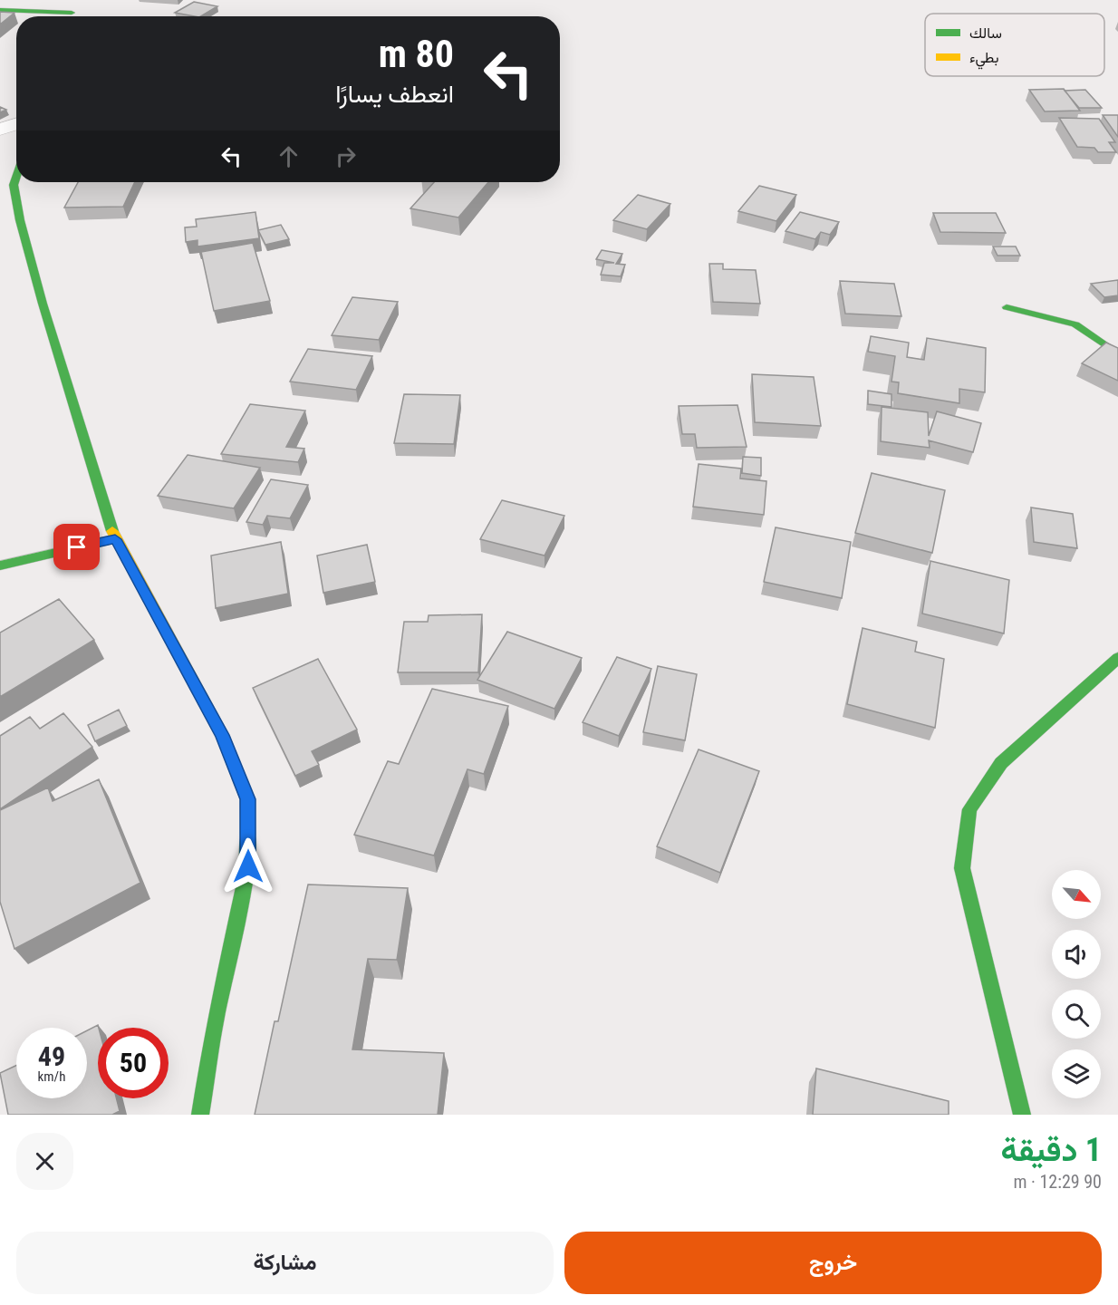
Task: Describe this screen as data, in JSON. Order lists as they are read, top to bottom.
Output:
{
  "legend": ["سالك", "بطيء"],
  "north": "bottom right",
  "page": {
    "turn": ["80 m", "انعطف يسارًا"],
    "speed": "49 km/h",
    "limit": "50",
    "heading": ["1 دقيقة", "90 m · 12:29"],
    "buttons": ["خروج", "مشاركة"]
  }
}
